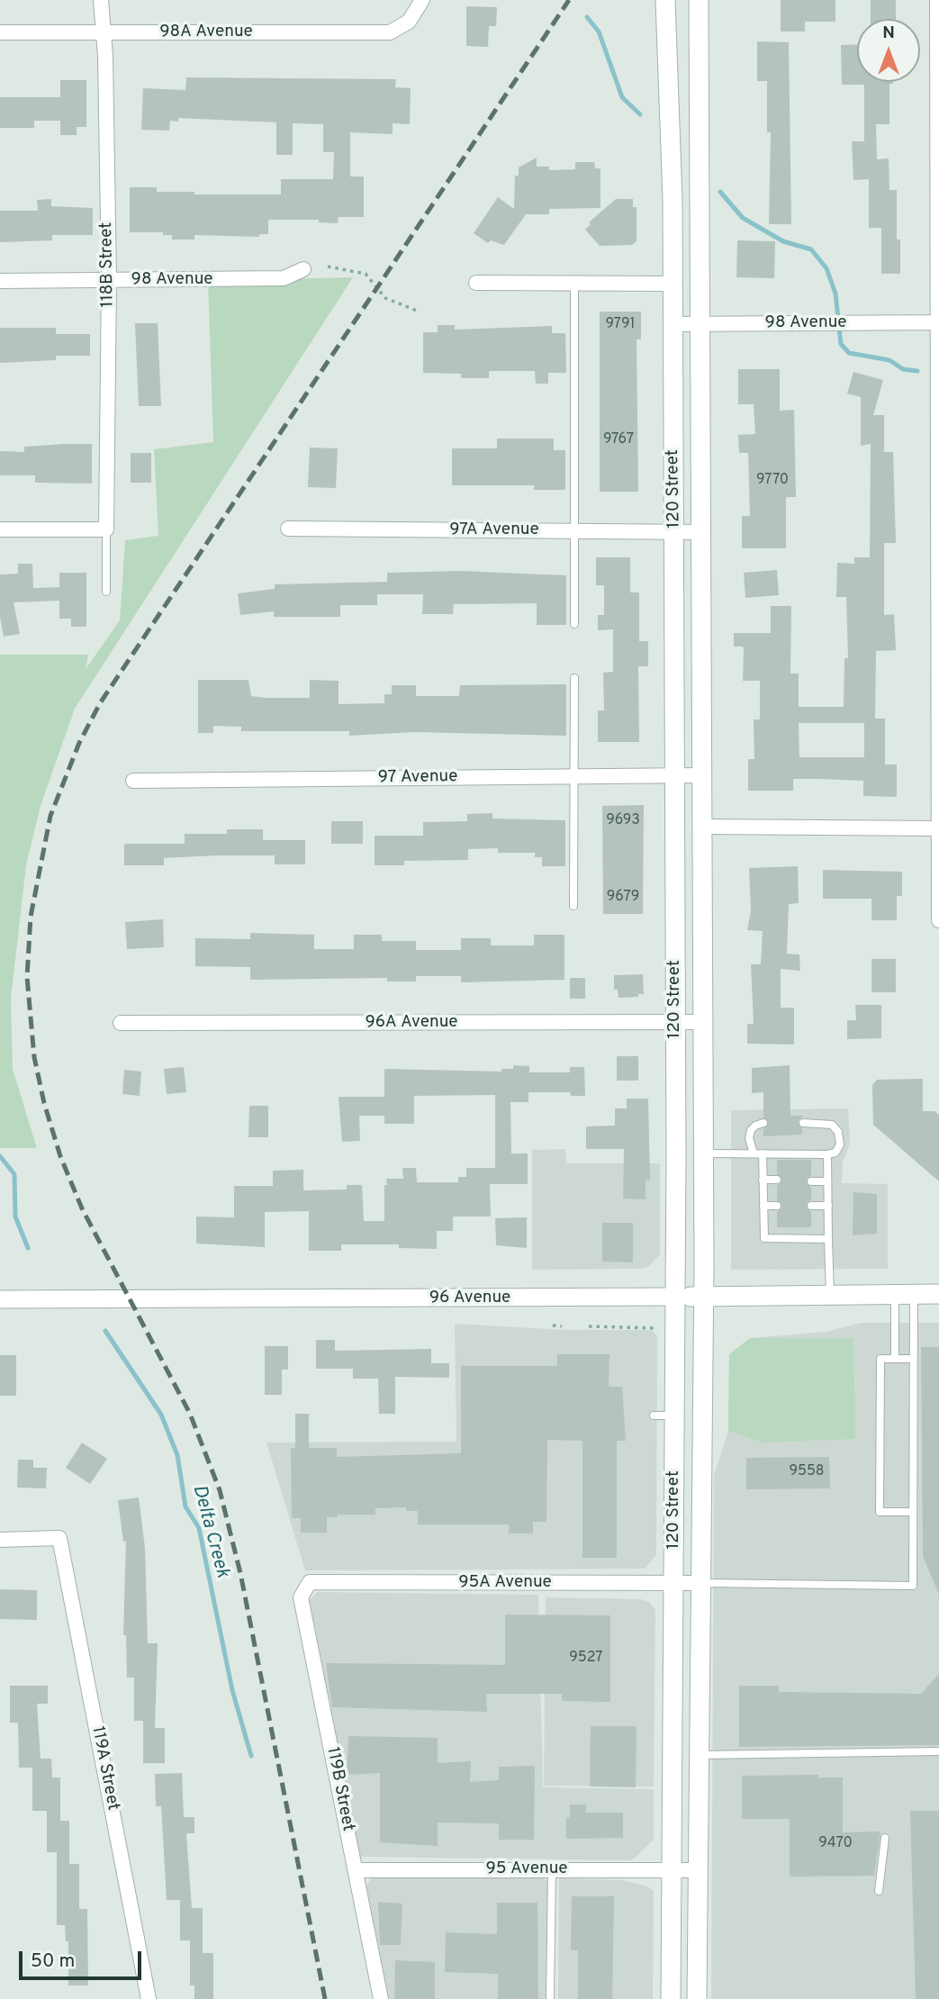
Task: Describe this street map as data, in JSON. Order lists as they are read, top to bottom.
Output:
{
  "streets": {
    "main road": ["120 Street", "96 Avenue"],
    "street": [
      "98A Avenue",
      "118B Street",
      "98 Avenue",
      "97A Avenue",
      "97 Avenue",
      "96A Avenue",
      "95A Avenue",
      "119A Street",
      "119B Street",
      "95 Avenue"
    ]
  },
  "crossings": [
    ["98A Avenue", "118B Street"],
    ["118B Street", "98 Avenue"],
    ["98 Avenue", "120 Street"],
    ["120 Street", "97A Avenue"],
    ["120 Street", "97 Avenue"],
    ["120 Street", "96A Avenue"],
    ["120 Street", "96 Avenue"],
    ["120 Street", "95A Avenue"],
    ["120 Street", "95 Avenue"],
    ["95A Avenue", "119B Street"],
    ["119B Street", "95 Avenue"]
  ],
  "water": ["Delta Creek"],
  "house_numbers": [
    "9791",
    "9767",
    "9770",
    "9693",
    "9679",
    "9558",
    "9527",
    "9470"
  ],
  "scale_bar": "50 m",
  "north": "top"
}
